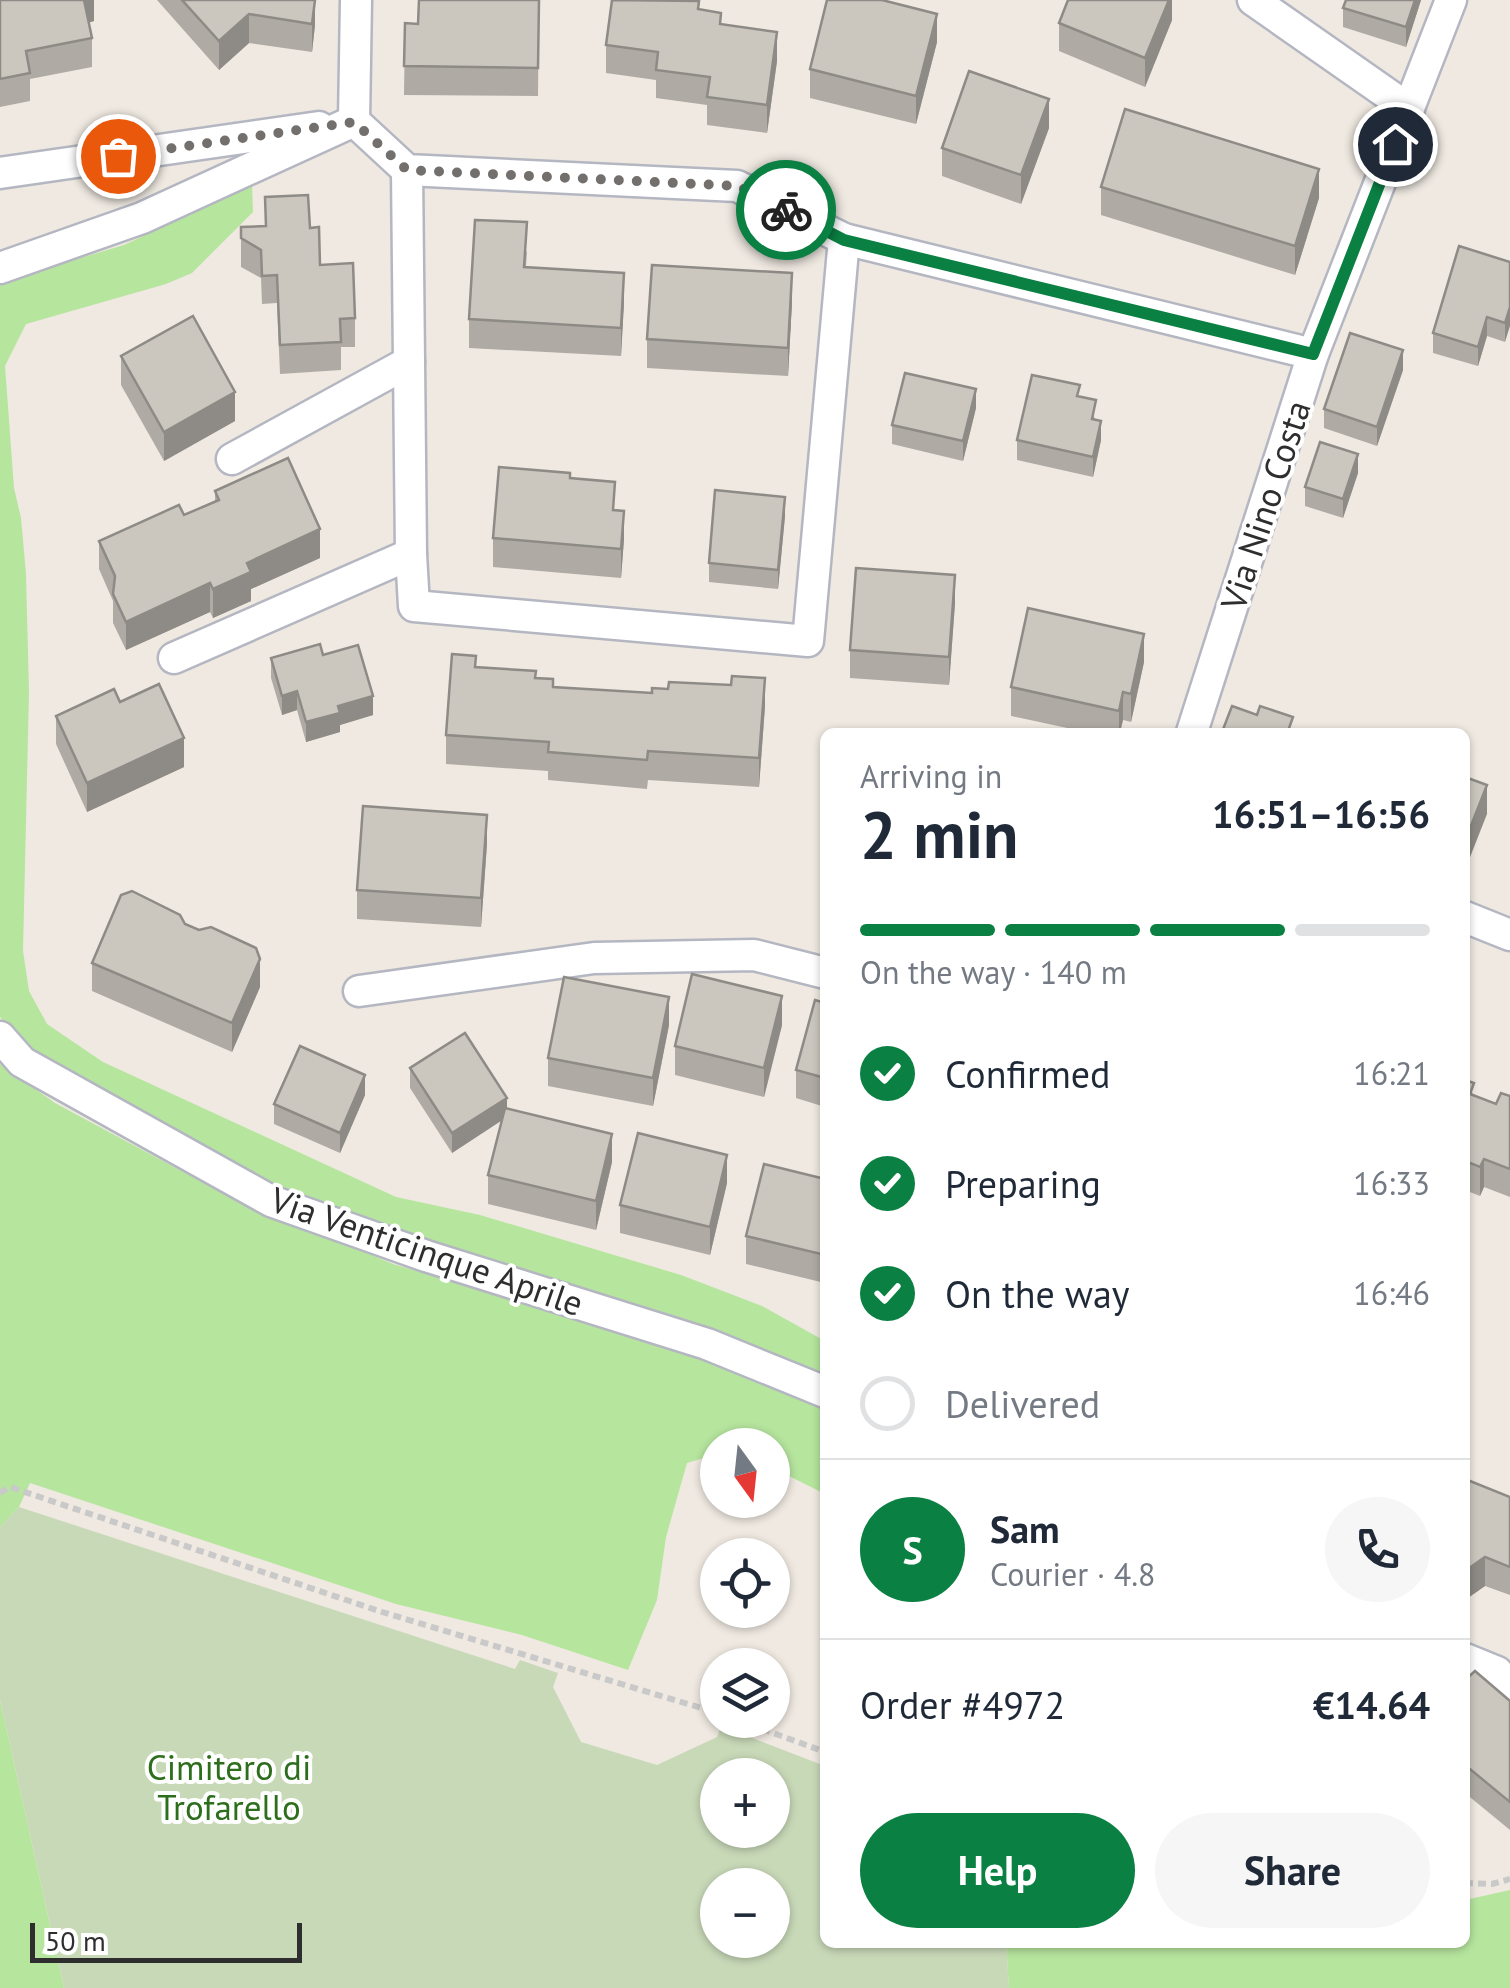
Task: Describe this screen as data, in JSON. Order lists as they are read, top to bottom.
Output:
{
  "streets": {
    "street": ["Via Nino Costa", "Via Venticinque Aprile"]
  },
  "parks": ["Cimitero di Trofarello"],
  "scale_bar": "50 m",
  "north": "bottom",
  "page": {
    "heading": ["2 min", "Arriving in", "16:51–16:56"],
    "panel": [
      "Sam",
      "Courier · 4.8",
      "Order #4972",
      "€14.64"
    ],
    "bar": "On the way · 140 m",
    "list": [
      ["Confirmed", "16:21"],
      ["Preparing", "16:33"],
      ["On the way", "16:46"],
      "Delivered"
    ],
    "map_buttons": ["+", "−"],
    "round": "S",
    "buttons": ["Help", "Share"],
    "scale": "50 m"
  }
}
